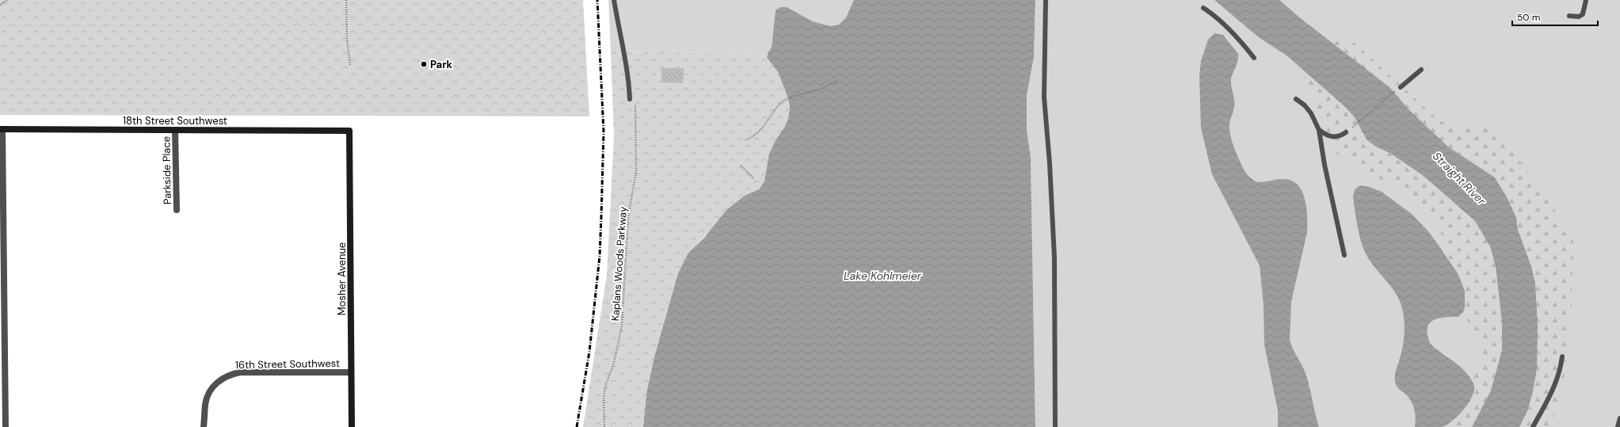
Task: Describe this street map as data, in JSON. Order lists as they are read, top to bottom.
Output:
{
  "streets": {
    "street": [
      "18th Street Southwest",
      "Parkside Place",
      "Mosher Avenue",
      "16th Street Southwest"
    ],
    "path": ["Kaplans Woods Parkway"]
  },
  "crossings": [
    ["18th Street Southwest", "Parkside Place"],
    ["18th Street Southwest", "Mosher Avenue"],
    ["Mosher Avenue", "16th Street Southwest"]
  ],
  "water": ["Straight River", "Lake Kohlmeier"],
  "places": ["Park"],
  "scale_bar": "50 m"
}
